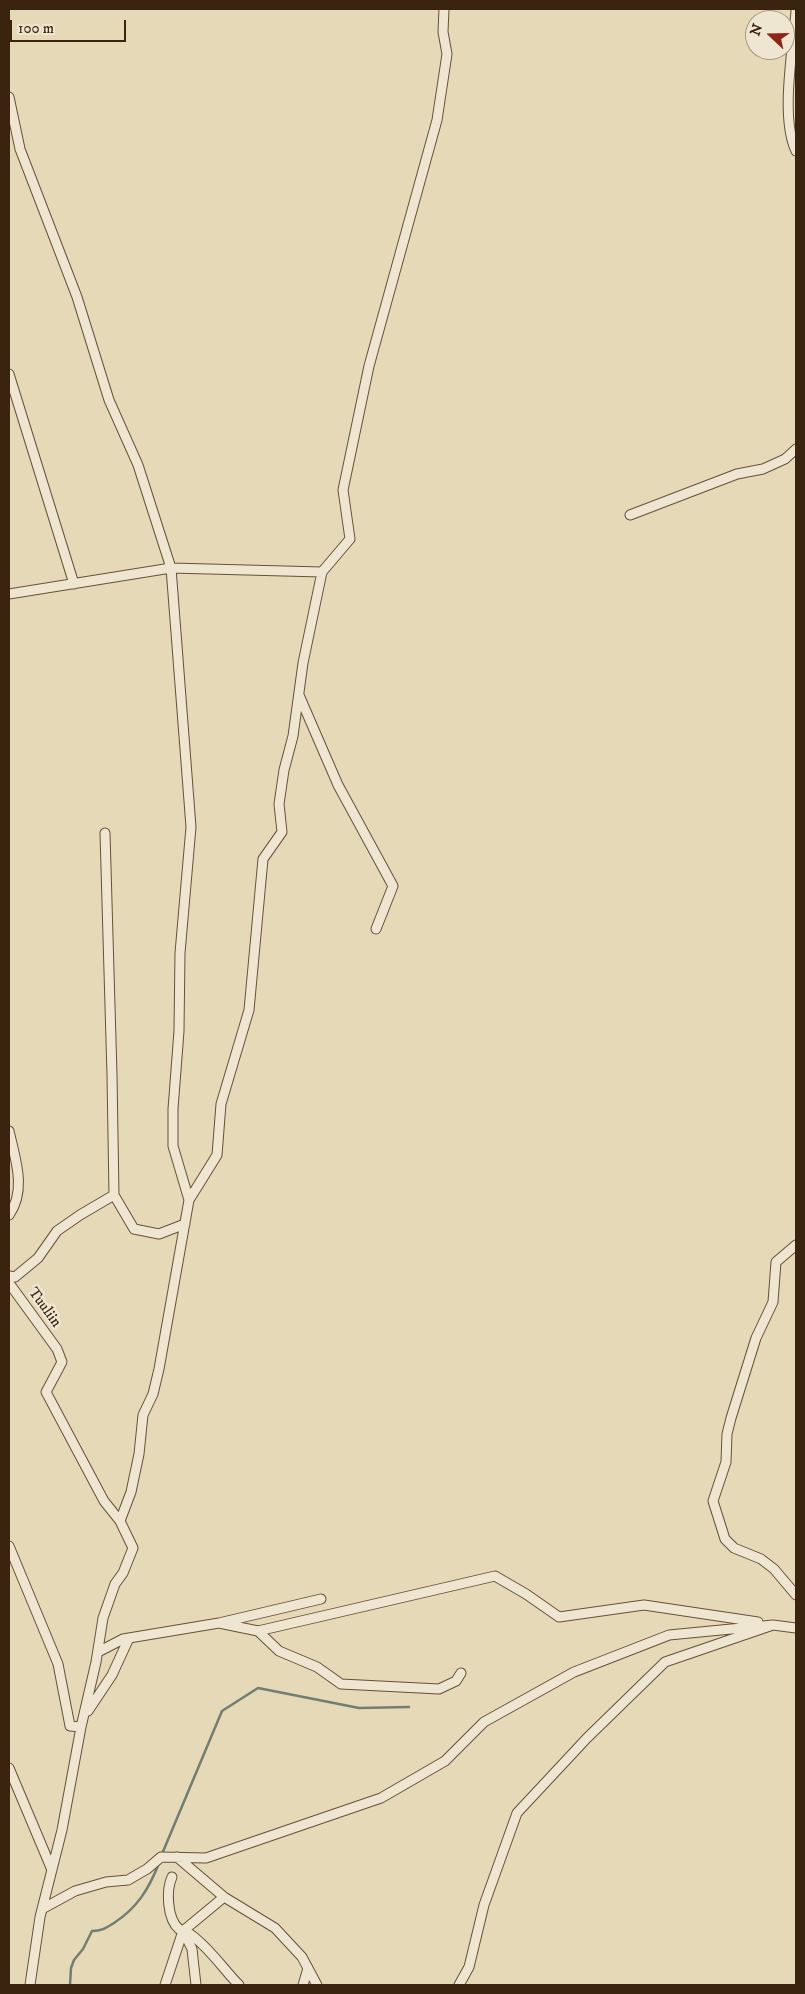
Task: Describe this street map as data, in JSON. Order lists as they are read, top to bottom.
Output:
{
  "streets": {
    "street": ["Tuuliin"]
  },
  "scale_bar": "100 m",
  "north": "left"
}
